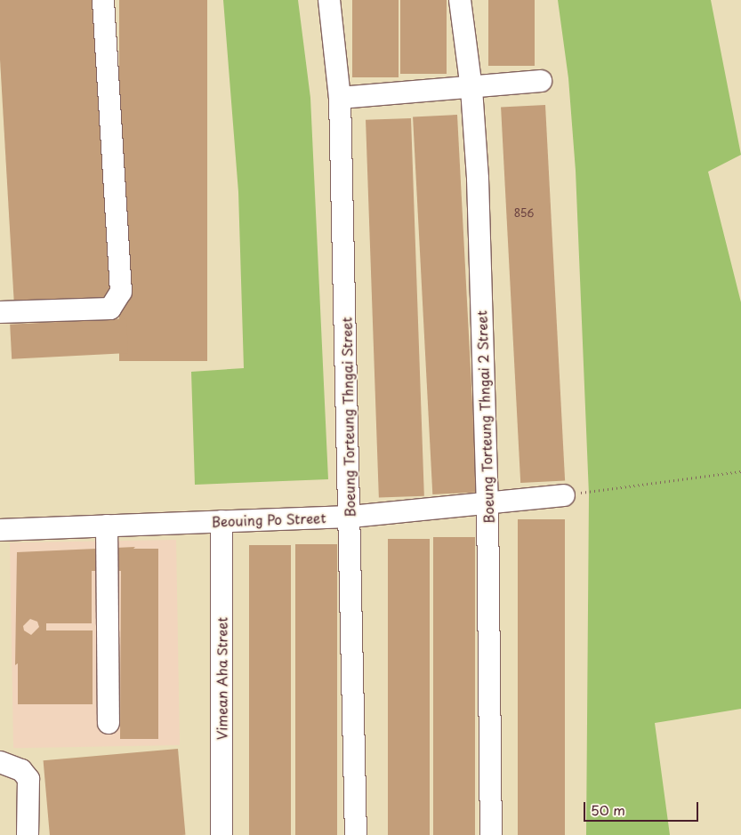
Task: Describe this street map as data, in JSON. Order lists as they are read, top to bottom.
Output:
{
  "streets": {
    "street": [
      "Boeung Torteung Thngai Street",
      "Boeung Torteung Thngai 2 Street",
      "Beouing Po Street",
      "Vimean Aha Street"
    ]
  },
  "crossings": [
    ["Boeung Torteung Thngai Street", "Beouing Po Street"],
    ["Boeung Torteung Thngai 2 Street", "Beouing Po Street"],
    ["Beouing Po Street", "Vimean Aha Street"]
  ],
  "house_numbers": ["856"],
  "scale_bar": "50 m"
}
